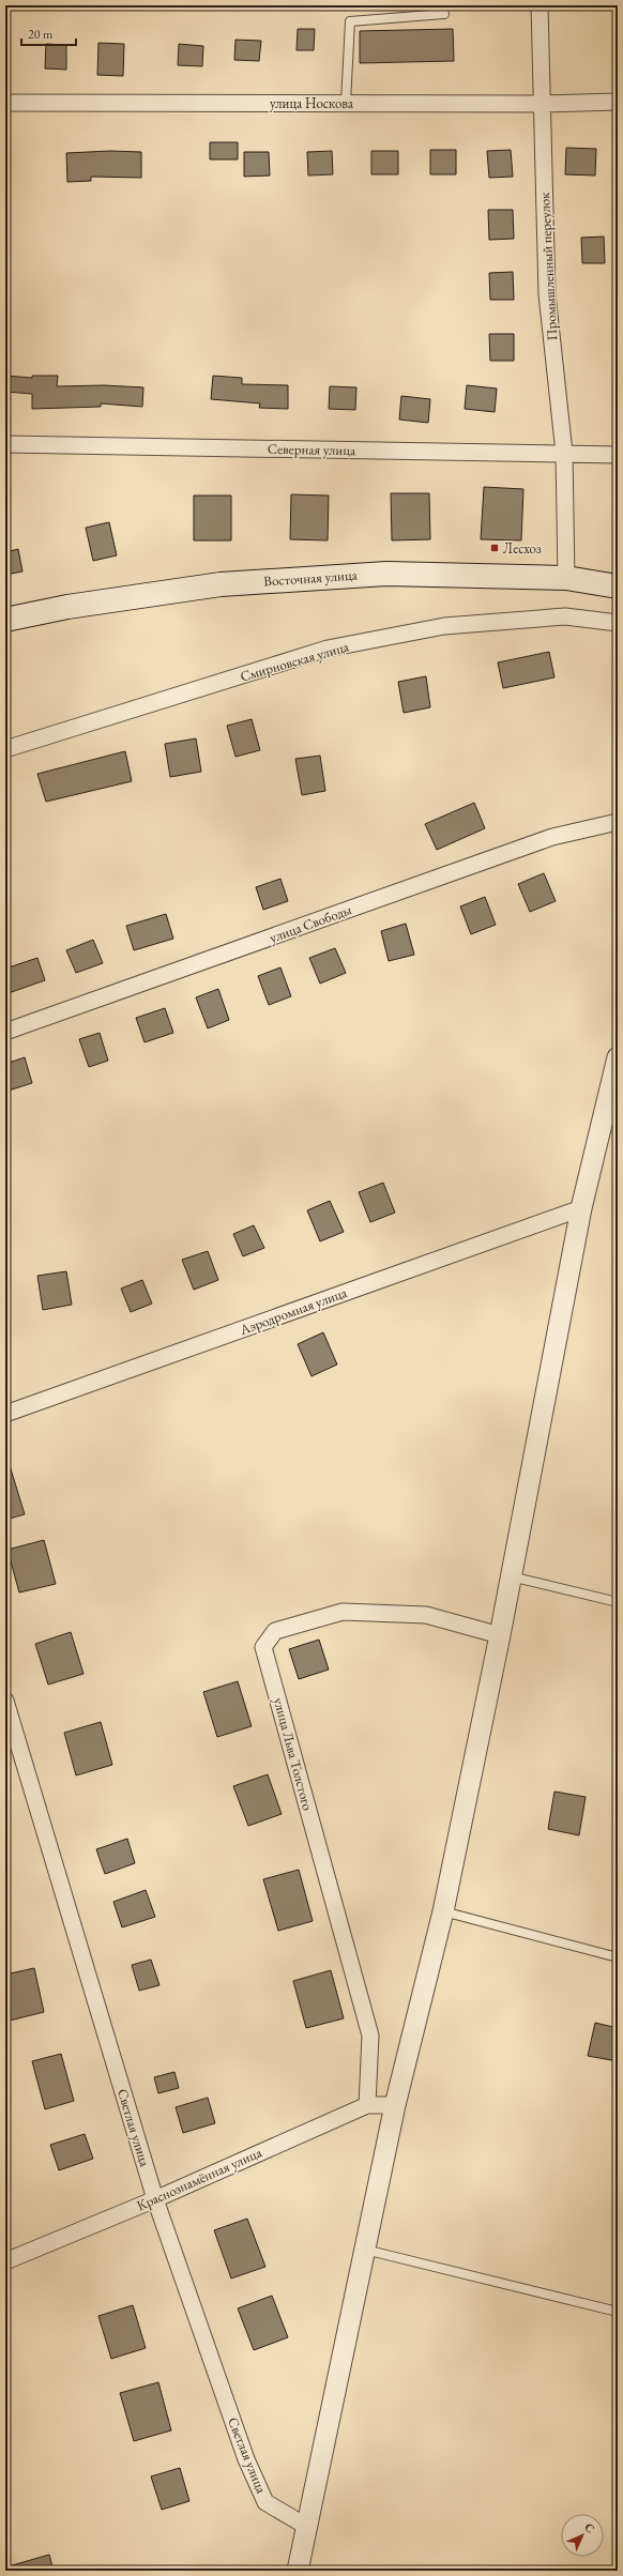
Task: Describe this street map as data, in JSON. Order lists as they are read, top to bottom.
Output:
{
  "streets": {
    "main road": ["Восточная улица"],
    "street": [
      "улица Носкова",
      "Промышленный переулок",
      "Северная улица",
      "Смирновская улица",
      "улица Свободы",
      "Аэродромная улица",
      "улица Льва Толстого",
      "Светлая улица",
      "Краснознамённая улица"
    ]
  },
  "crossings": [
    ["улица Носкова", "Промышленный переулок"],
    ["Промышленный переулок", "Северная улица"],
    ["Промышленный переулок", "Восточная улица"],
    ["улица Льва Толстого", "Краснознамённая улица"],
    ["Светлая улица", "Краснознамённая улица"]
  ],
  "places": {
    "transit": ["Лесхоз"]
  },
  "scale_bar": "20 m",
  "north": "top right"
}
